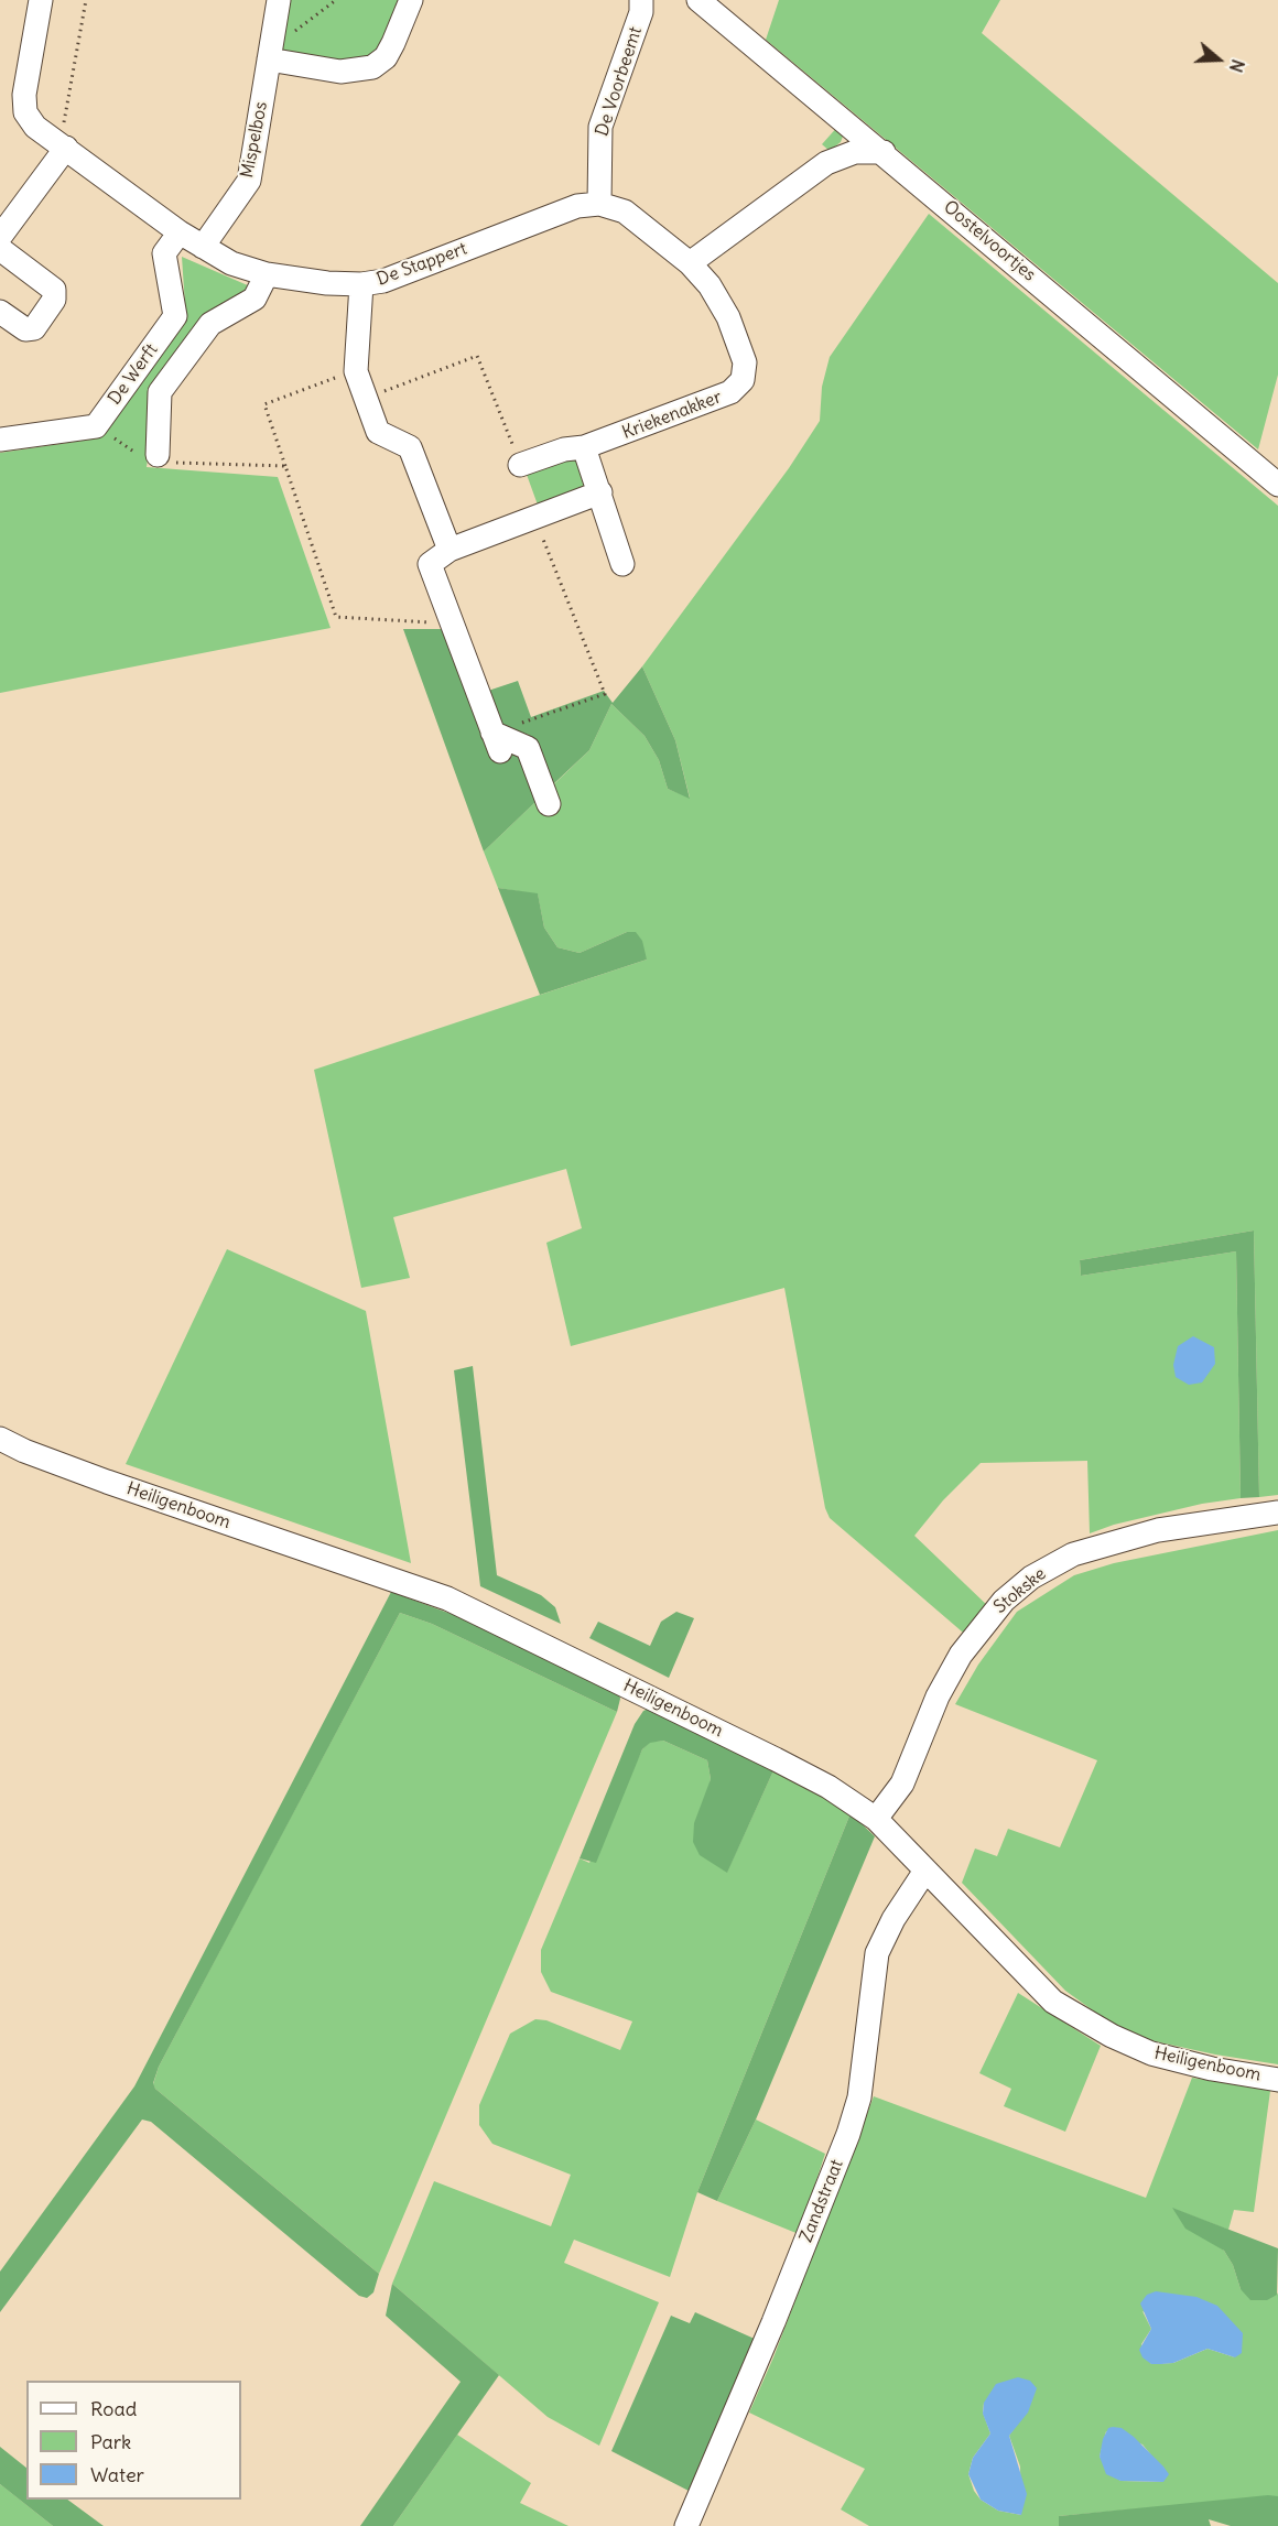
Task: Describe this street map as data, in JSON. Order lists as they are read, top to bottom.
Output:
{
  "streets": {
    "street": [
      "De Voorbeemt",
      "Mispelbos",
      "Oostelvoortjes",
      "De Stappert",
      "De Werft",
      "Kriekenakker",
      "Heiligenboom",
      "Stokske",
      "Zandstraat"
    ]
  },
  "crossings": [
    ["De Voorbeemt", "De Stappert"],
    ["Mispelbos", "De Stappert"],
    ["De Stappert", "De Werft"],
    ["Heiligenboom", "Stokske"],
    ["Heiligenboom", "Zandstraat"]
  ],
  "legend": ["Road", "Park", "Water"],
  "north": "right"
}
